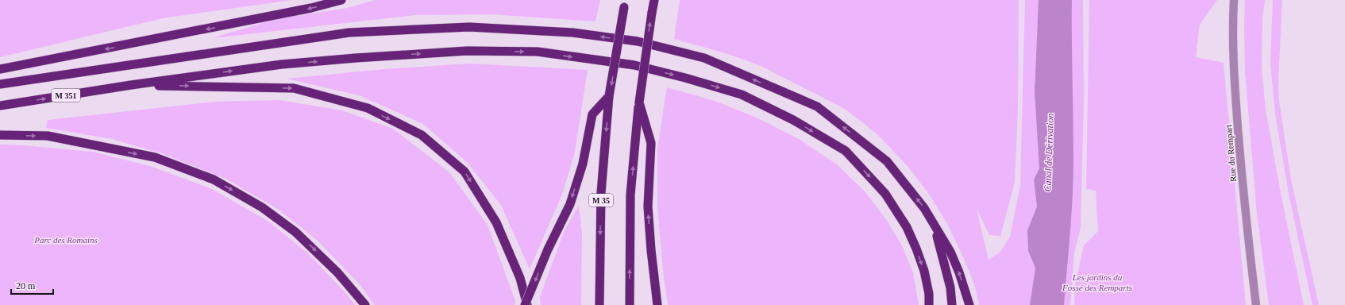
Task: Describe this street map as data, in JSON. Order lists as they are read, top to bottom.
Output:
{
  "streets": {
    "highway": ["M 351", "M 35"],
    "street": ["Rue du Rempart"]
  },
  "water": ["Canal de Dérivation"],
  "parks": ["Parc des Romains", "Les jardins du Fossé des Remparts"],
  "scale_bar": "20 m"
}
